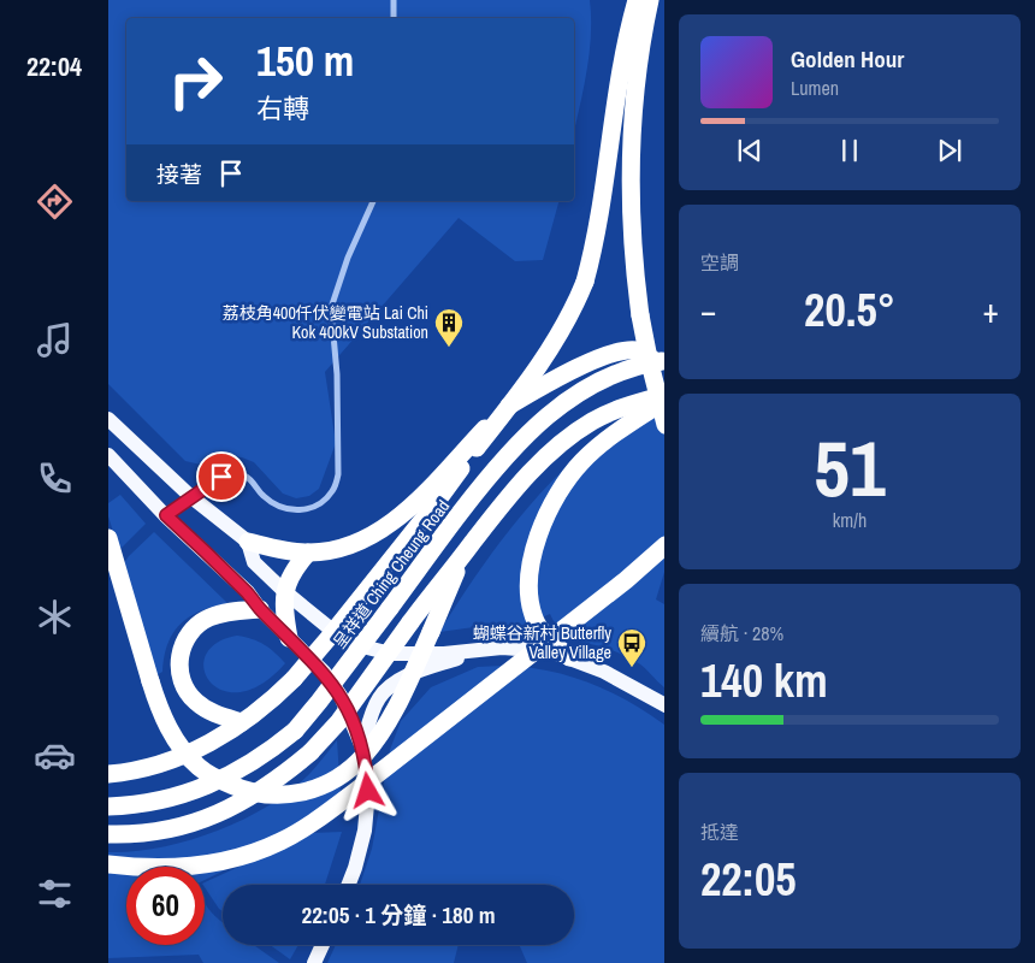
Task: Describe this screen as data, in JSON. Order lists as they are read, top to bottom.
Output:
{
  "streets": {
    "highway": ["呈祥道 Ching Cheung Road"]
  },
  "places": {
    "building": ["荔枝角400仟伏變電站 Lai Chi Kok 400kV Substation"],
    "bus stop": ["蝴蝶谷新村 Butterfly Valley Village"]
  },
  "page": {
    "tabs": "22:04",
    "turn": ["150 m", "右轉"],
    "song": ["Golden Hour", "Lumen"],
    "then": "接著",
    "tile": [
      "空調",
      ["51", "km/h"],
      ["續航 · 28%", "140 km"],
      ["抵達", "22:05"]
    ],
    "heat": ["−", "20.5°", "+"],
    "limit": "60",
    "trip": "22:05 · 1 分鐘 · 180 m"
  }
}
